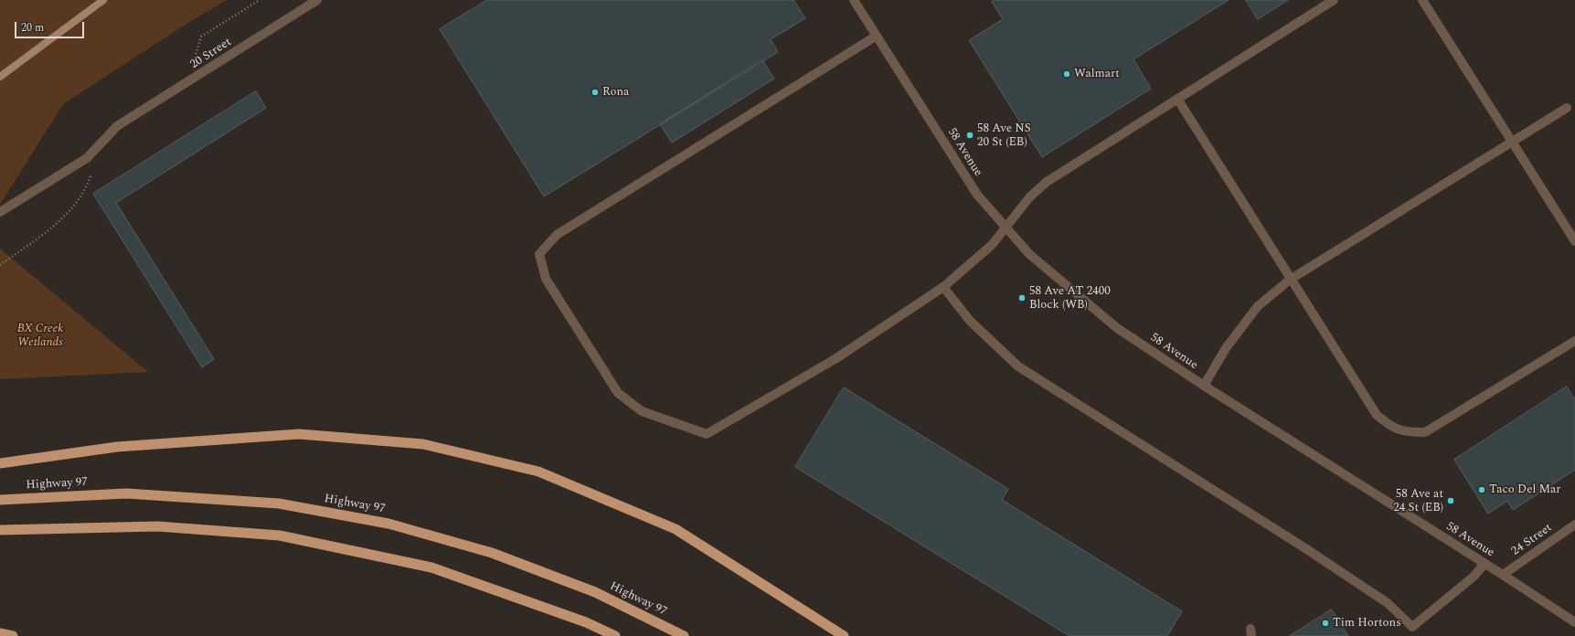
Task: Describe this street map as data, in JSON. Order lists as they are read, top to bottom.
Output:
{
  "streets": {
    "highway": ["Highway 97"],
    "street": ["20 Street", "58 Avenue", "24 Street"]
  },
  "crossings": [
    ["58 Avenue", "24 Street"]
  ],
  "parks": ["BX Creek Wetlands"],
  "places": [
    "Walmart",
    "Rona",
    "58 Ave NS 20 St (EB)",
    "58 Ave AT 2400 Block (WB)",
    "Taco Del Mar",
    "58 Ave at 24 St (EB)",
    "Tim Hortons"
  ],
  "scale_bar": "20 m"
}
